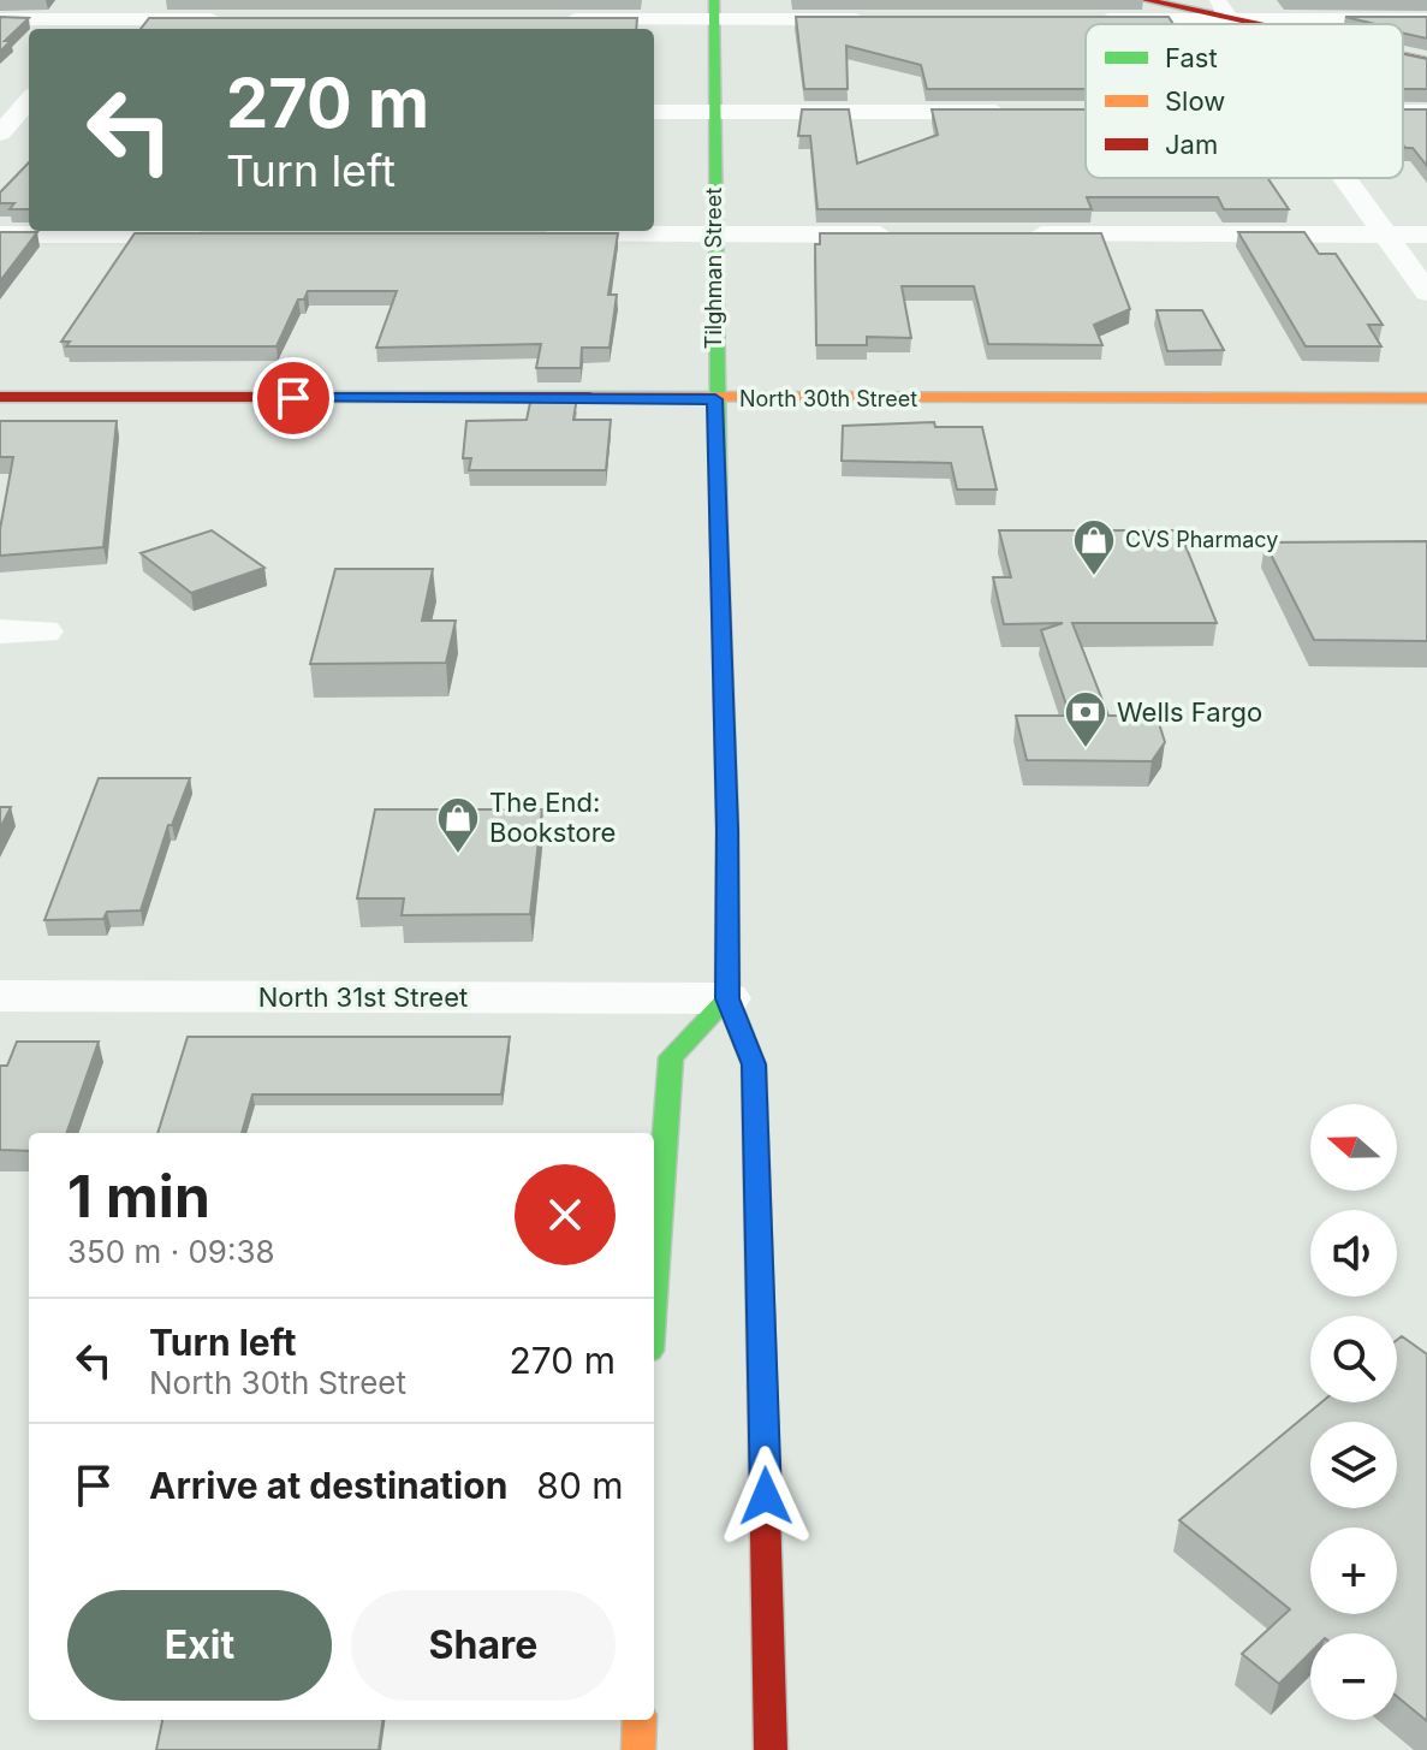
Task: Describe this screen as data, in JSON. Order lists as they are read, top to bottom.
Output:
{
  "streets": {
    "main road": ["Tilghman Street", "North 30th Street"],
    "street": ["North 31st Street"]
  },
  "crossings": [
    ["Tilghman Street", "North 30th Street"],
    ["Tilghman Street", "North 31st Street"]
  ],
  "places": {
    "shop": ["CVS Pharmacy", "The End: Bookstore"],
    "bank": ["Wells Fargo"]
  },
  "legend": ["Fast", "Slow", "Jam"],
  "north": "left",
  "page": {
    "turn": ["270 m", "Turn left"],
    "map_buttons": ["+", "−"],
    "heading": ["1 min", "350 m · 09:38"],
    "list": [
      {
        "name": "Turn left",
        "note": "North 30th Street",
        "value": "270 m"
      },
      {
        "name": "Arrive at destination",
        "value": "80 m"
      }
    ],
    "buttons": ["Exit", "Share"]
  }
}
